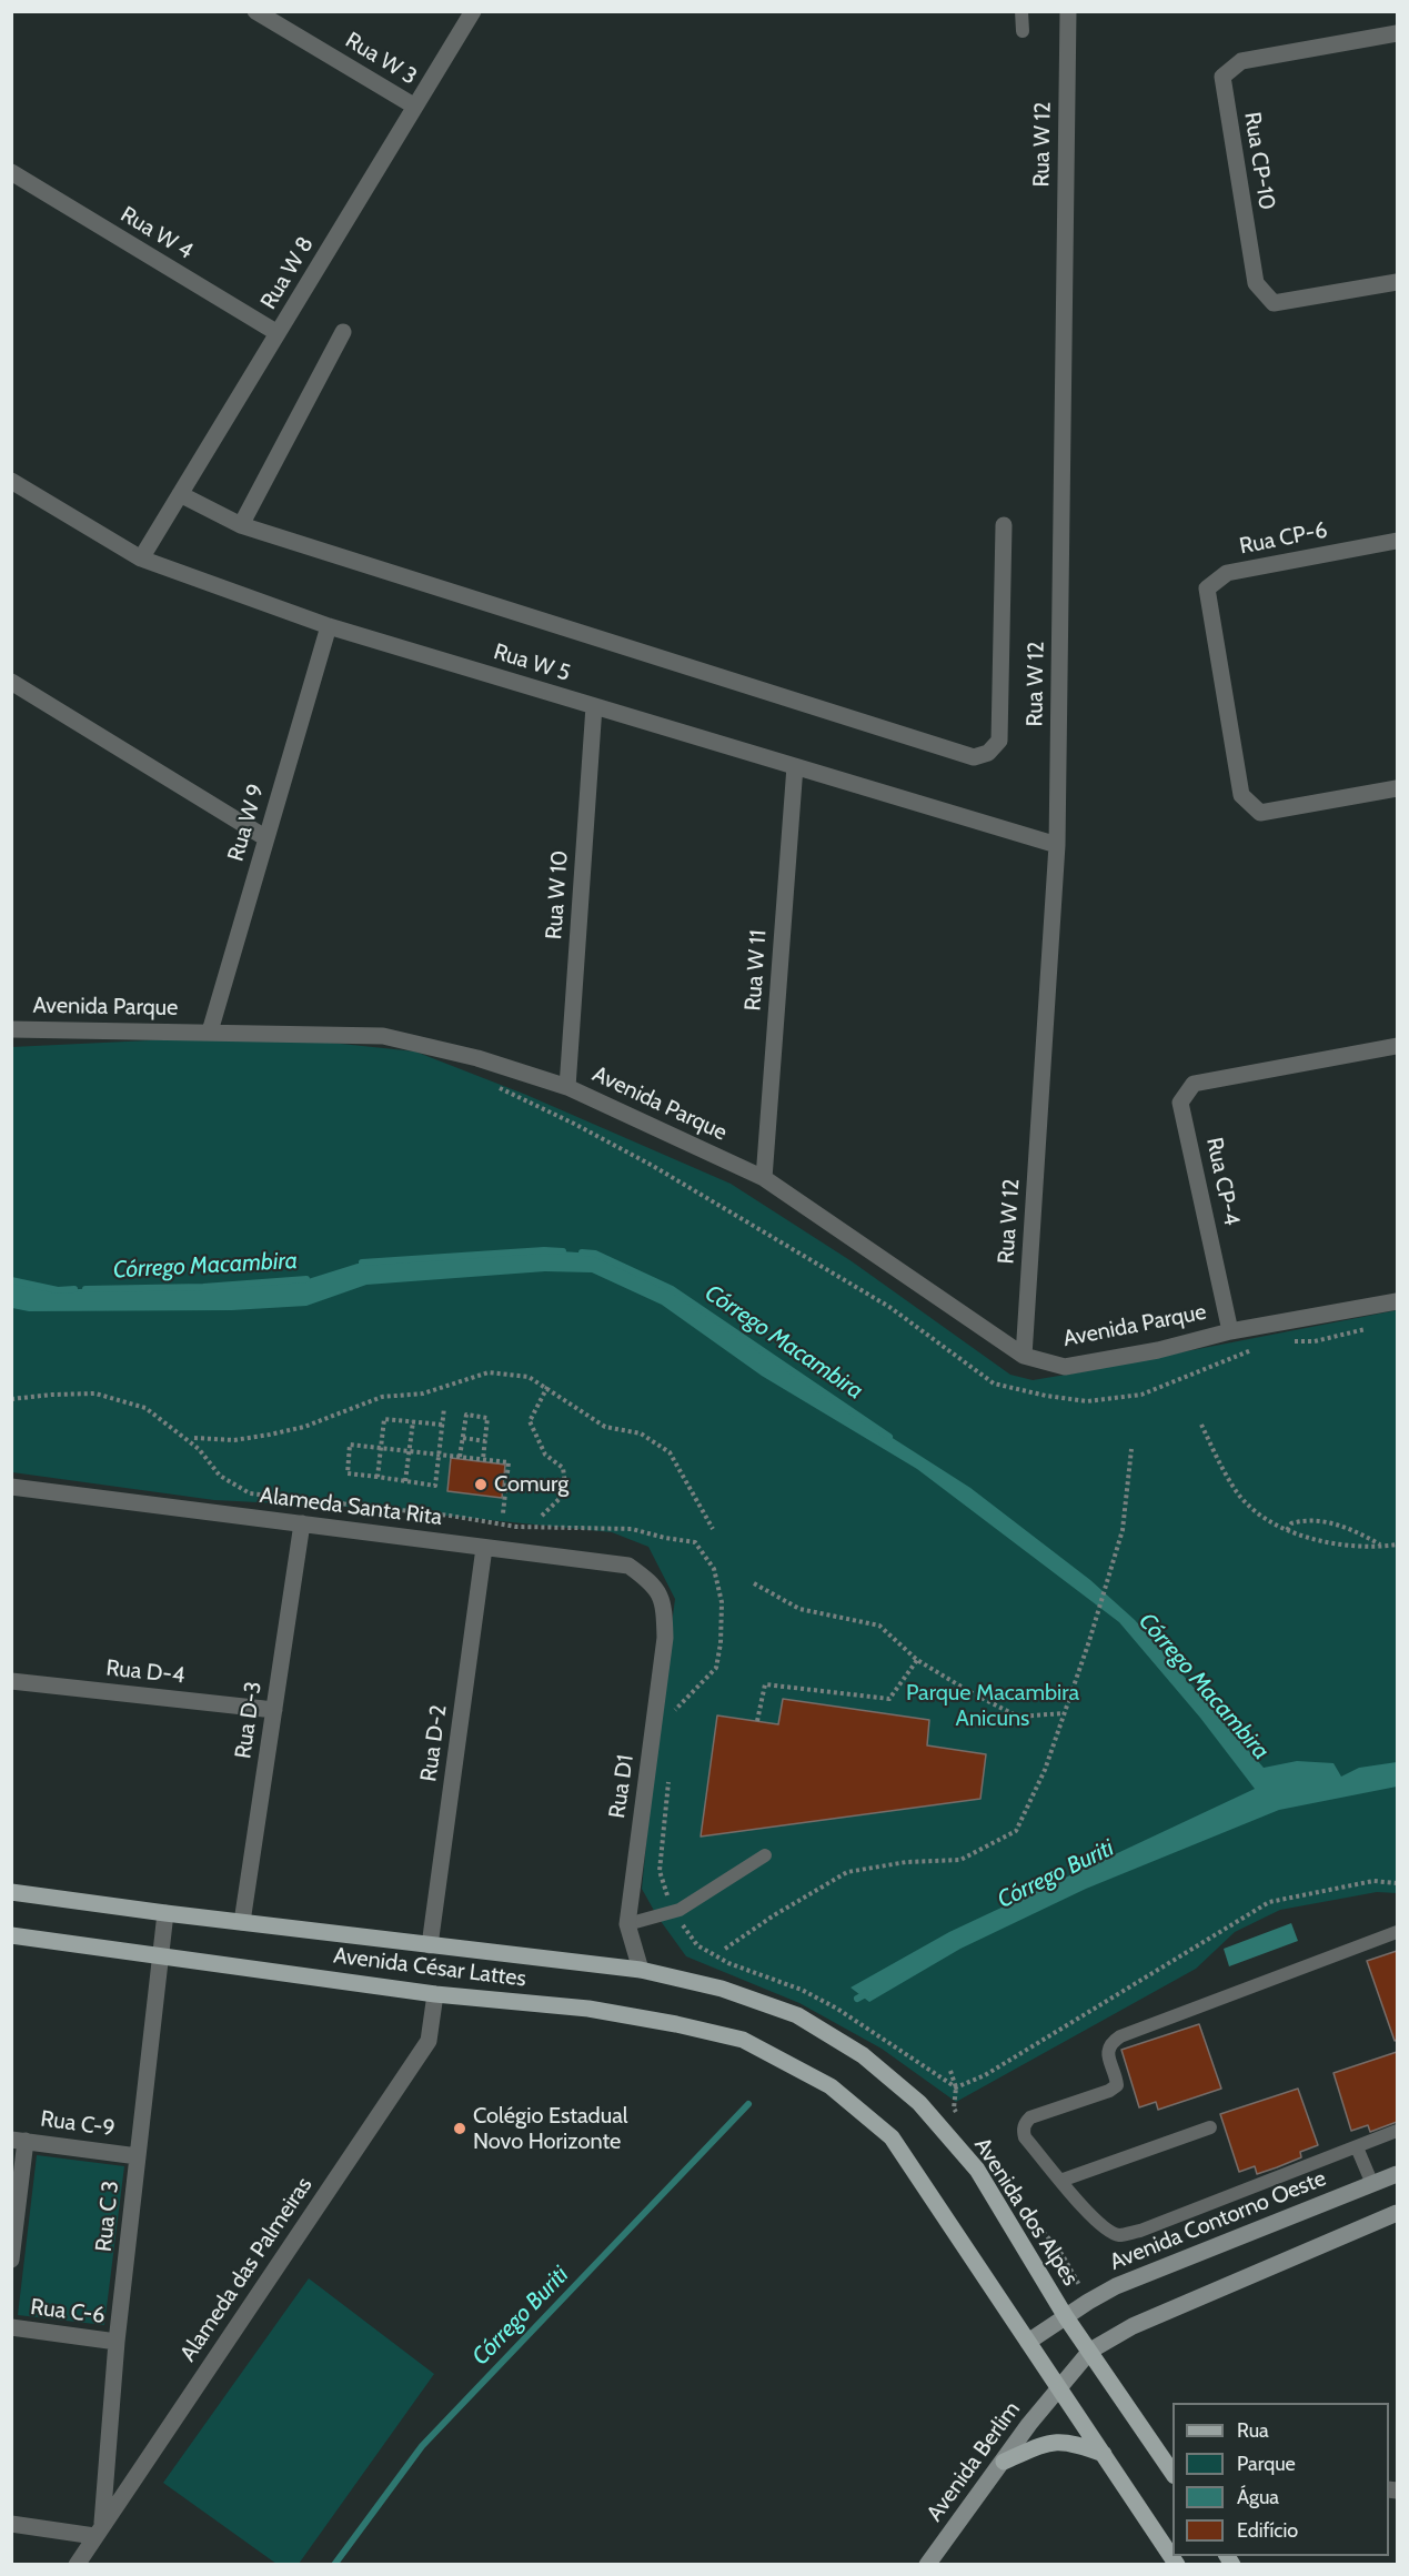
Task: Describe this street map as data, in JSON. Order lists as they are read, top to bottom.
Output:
{
  "streets": {
    "main road": [
      "Avenida César Lattes",
      "Avenida dos Alpes",
      "Avenida Contorno Oeste",
      "Avenida Berlim"
    ],
    "street": [
      "Rua W 3",
      "Rua W 12",
      "Rua CP-10",
      "Rua W 4",
      "Rua W 8",
      "Rua CP-6",
      "Rua W 5",
      "Rua W 9",
      "Rua W 10",
      "Rua W 11",
      "Avenida Parque",
      "Rua CP-4",
      "Alameda Santa Rita",
      "Rua D-4",
      "Rua D-3",
      "Rua D-2",
      "Rua D1",
      "Rua C-9",
      "Rua C 3",
      "Alameda das Palmeiras",
      "Rua C-6"
    ]
  },
  "crossings": [
    ["Rua W 3", "Rua W 8"],
    ["Rua W 12", "Rua W 5"],
    ["Rua W 12", "Avenida Parque"],
    ["Rua W 4", "Rua W 8"],
    ["Rua W 8", "Rua W 5"],
    ["Rua W 5", "Rua W 9"],
    ["Rua W 5", "Rua W 10"],
    ["Rua W 5", "Rua W 11"],
    ["Rua W 9", "Avenida Parque"],
    ["Rua W 10", "Avenida Parque"],
    ["Rua W 11", "Avenida Parque"],
    ["Avenida Parque", "Rua CP-4"],
    ["Alameda Santa Rita", "Rua D-3"],
    ["Alameda Santa Rita", "Rua D-2"],
    ["Alameda Santa Rita", "Rua D1"],
    ["Rua D-4", "Rua D-3"],
    ["Rua D-3", "Avenida César Lattes"],
    ["Rua D-2", "Avenida César Lattes"],
    ["Rua D1", "Avenida César Lattes"],
    ["Avenida César Lattes", "Avenida dos Alpes"],
    ["Avenida César Lattes", "Rua C 3"],
    ["Avenida César Lattes", "Avenida Contorno Oeste"],
    ["Avenida César Lattes", "Alameda das Palmeiras"],
    ["Rua C-9", "Rua C 3"],
    ["Avenida dos Alpes", "Avenida Contorno Oeste"],
    ["Rua C 3", "Alameda das Palmeiras"],
    ["Rua C 3", "Rua C-6"]
  ],
  "water": ["Córrego Macambira", "Córrego Buriti"],
  "parks": ["Parque Macambira Anicuns"],
  "places": ["Comurg", "Colégio Estadual Novo Horizonte"],
  "legend": [
    "Rua",
    "Parque",
    "Água",
    "Edifício"
  ]
}
